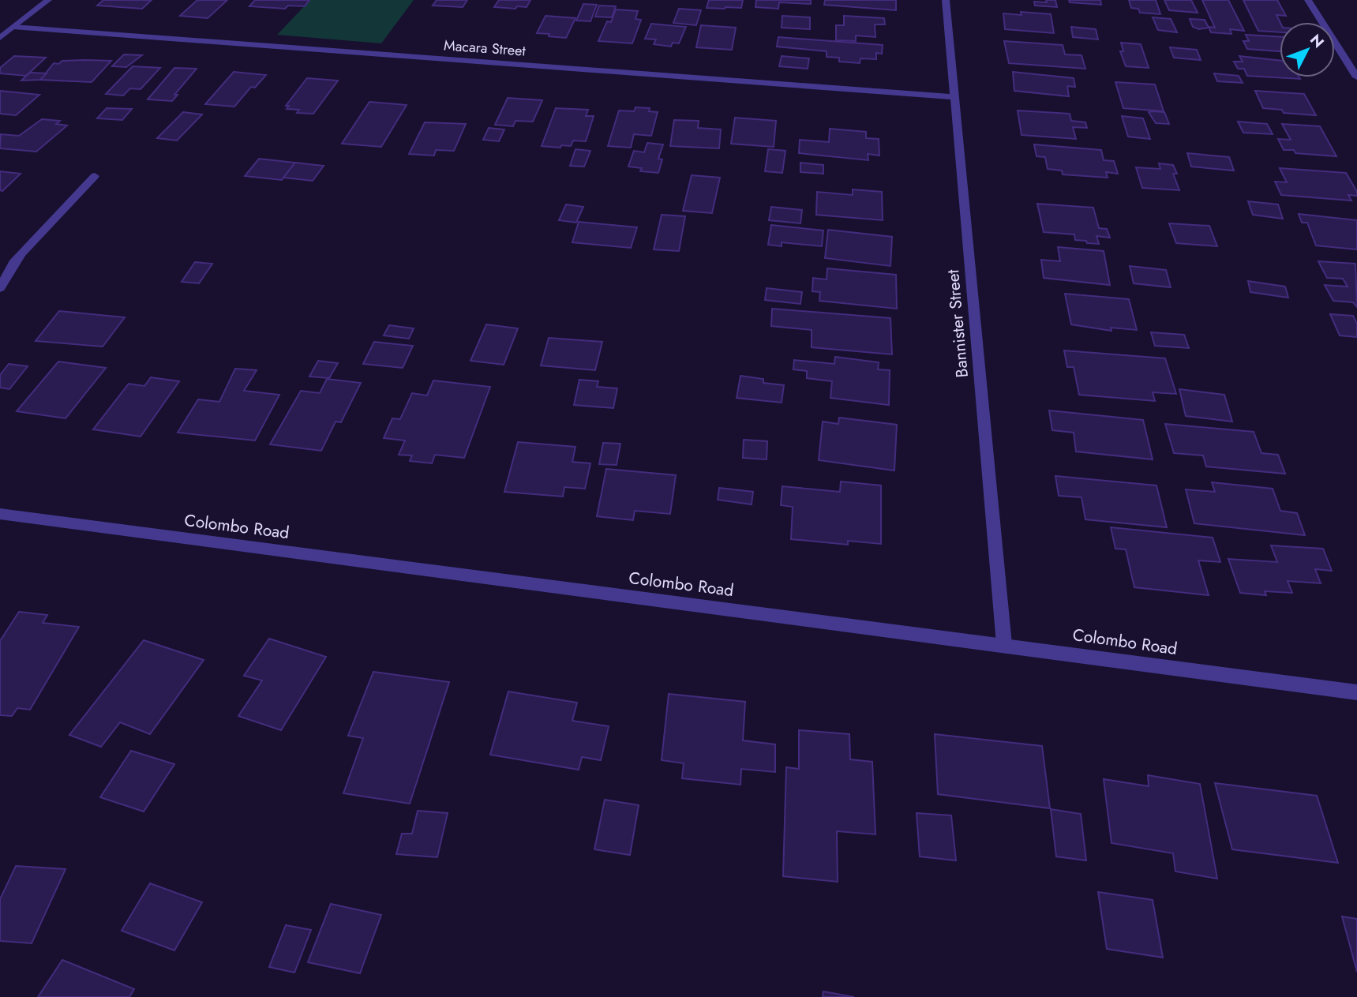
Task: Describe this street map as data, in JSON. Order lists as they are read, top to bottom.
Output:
{
  "streets": {
    "street": ["Macara Street", "Bannister Street", "Colombo Road"]
  },
  "crossings": [
    ["Macara Street", "Bannister Street"],
    ["Bannister Street", "Colombo Road"]
  ],
  "north": "top right"
}
